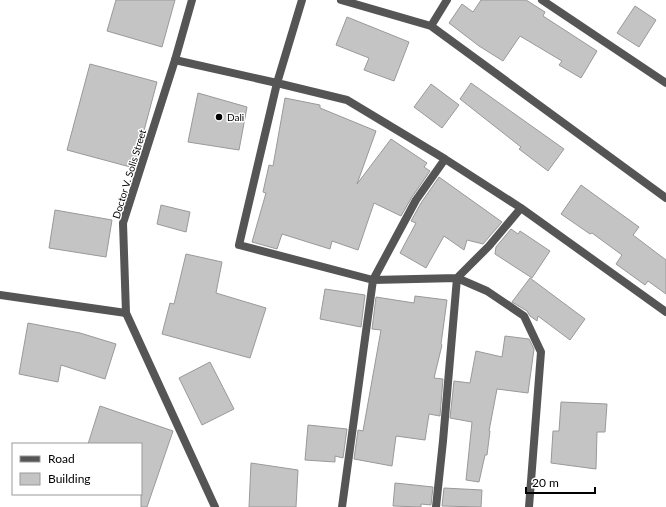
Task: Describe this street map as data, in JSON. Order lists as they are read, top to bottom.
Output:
{
  "streets": {
    "street": ["Doctor V. Solis Street"]
  },
  "places": ["Dali"],
  "legend": ["Road", "Building"],
  "scale_bar": "20 m"
}
